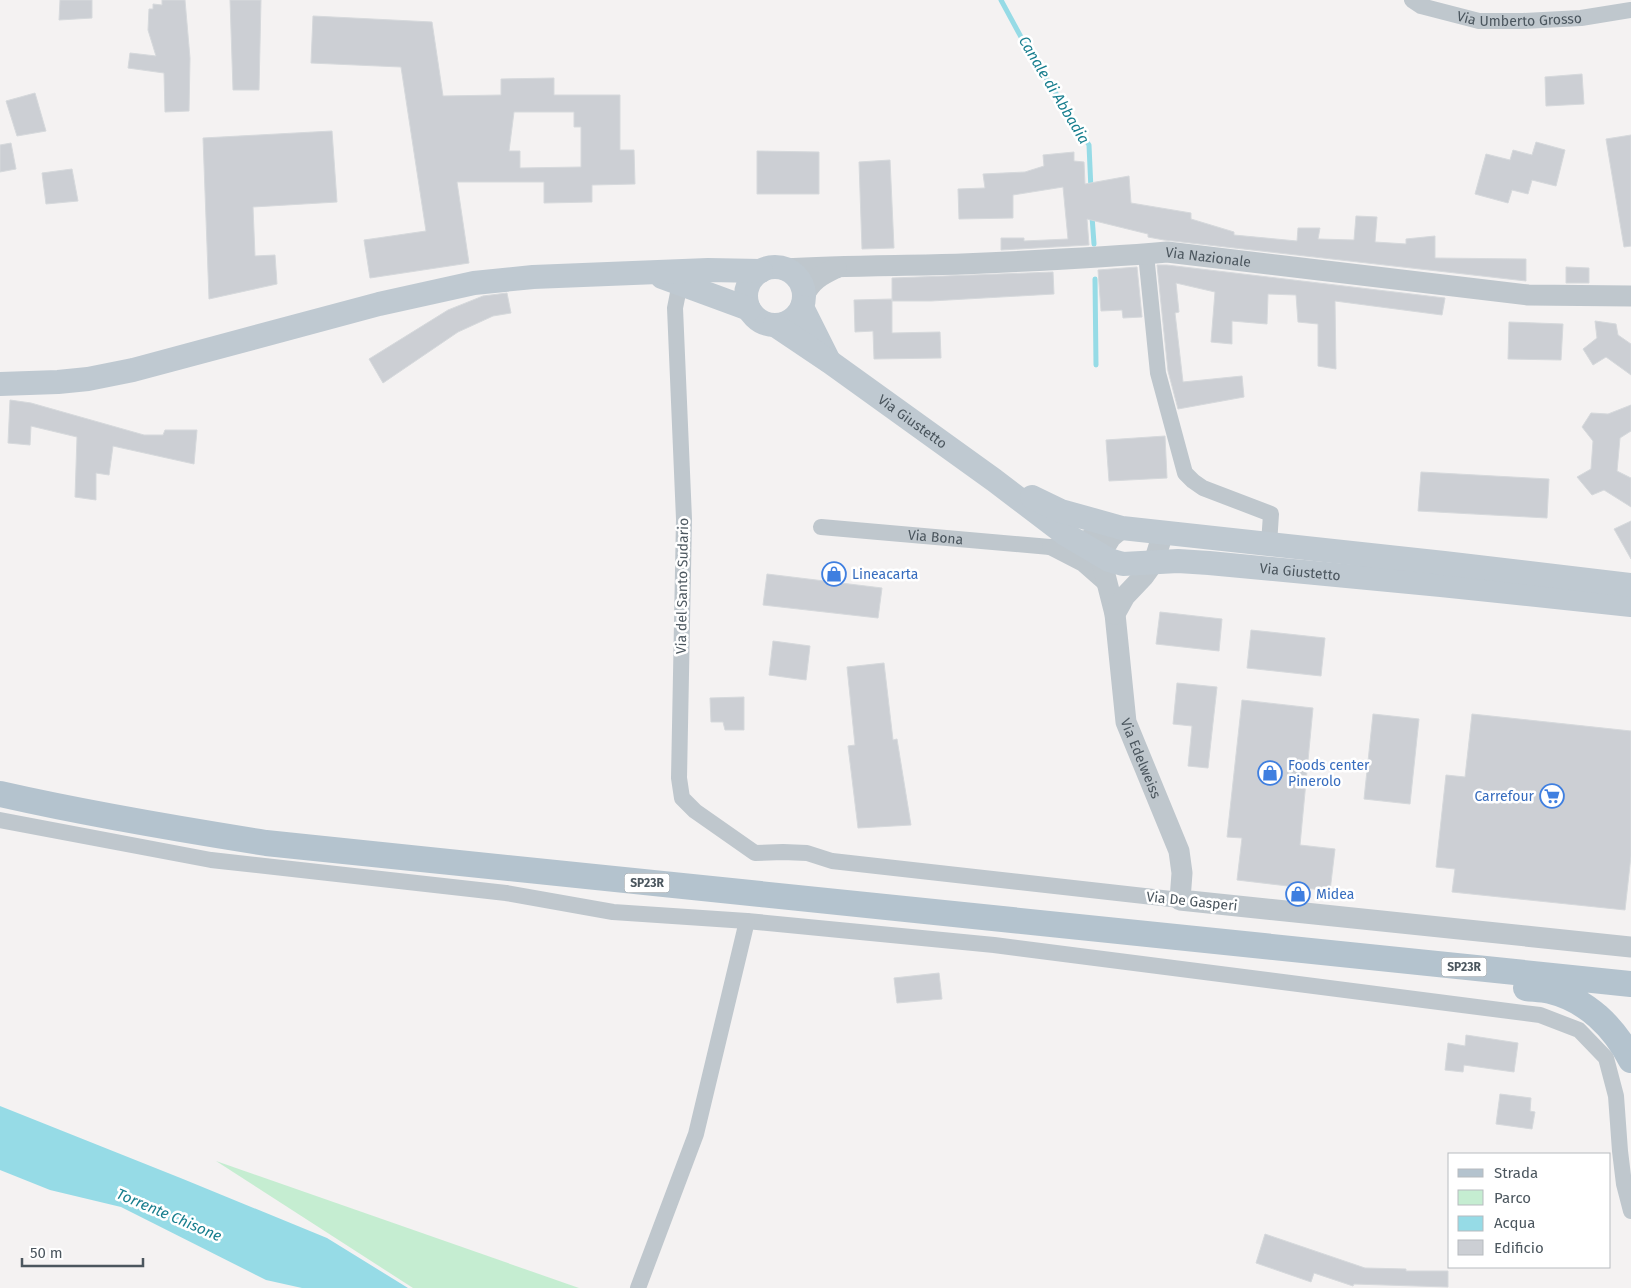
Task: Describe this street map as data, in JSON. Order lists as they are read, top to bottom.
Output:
{
  "streets": {
    "main road": ["Via Giustetto", "SP23R"],
    "street": [
      "Via Umberto Grosso",
      "Via Nazionale",
      "Via Bona",
      "Via del Santo Sudario",
      "Via Edelweiss",
      "Via De Gasperi"
    ]
  },
  "crossings": [
    ["Via Nazionale", "Via Giustetto"],
    ["Via Giustetto", "Via Edelweiss"],
    ["Via del Santo Sudario", "Via De Gasperi"],
    ["Via Edelweiss", "Via De Gasperi"]
  ],
  "water": ["Canale di Abbadia", "Torrente Chisone"],
  "places": {
    "shop": ["Lineacarta", "Foods center Pinerolo", "Midea"],
    "supermarket": ["Carrefour"]
  },
  "legend": [
    "Strada",
    "Parco",
    "Acqua",
    "Edificio"
  ],
  "scale_bar": "50 m"
}
